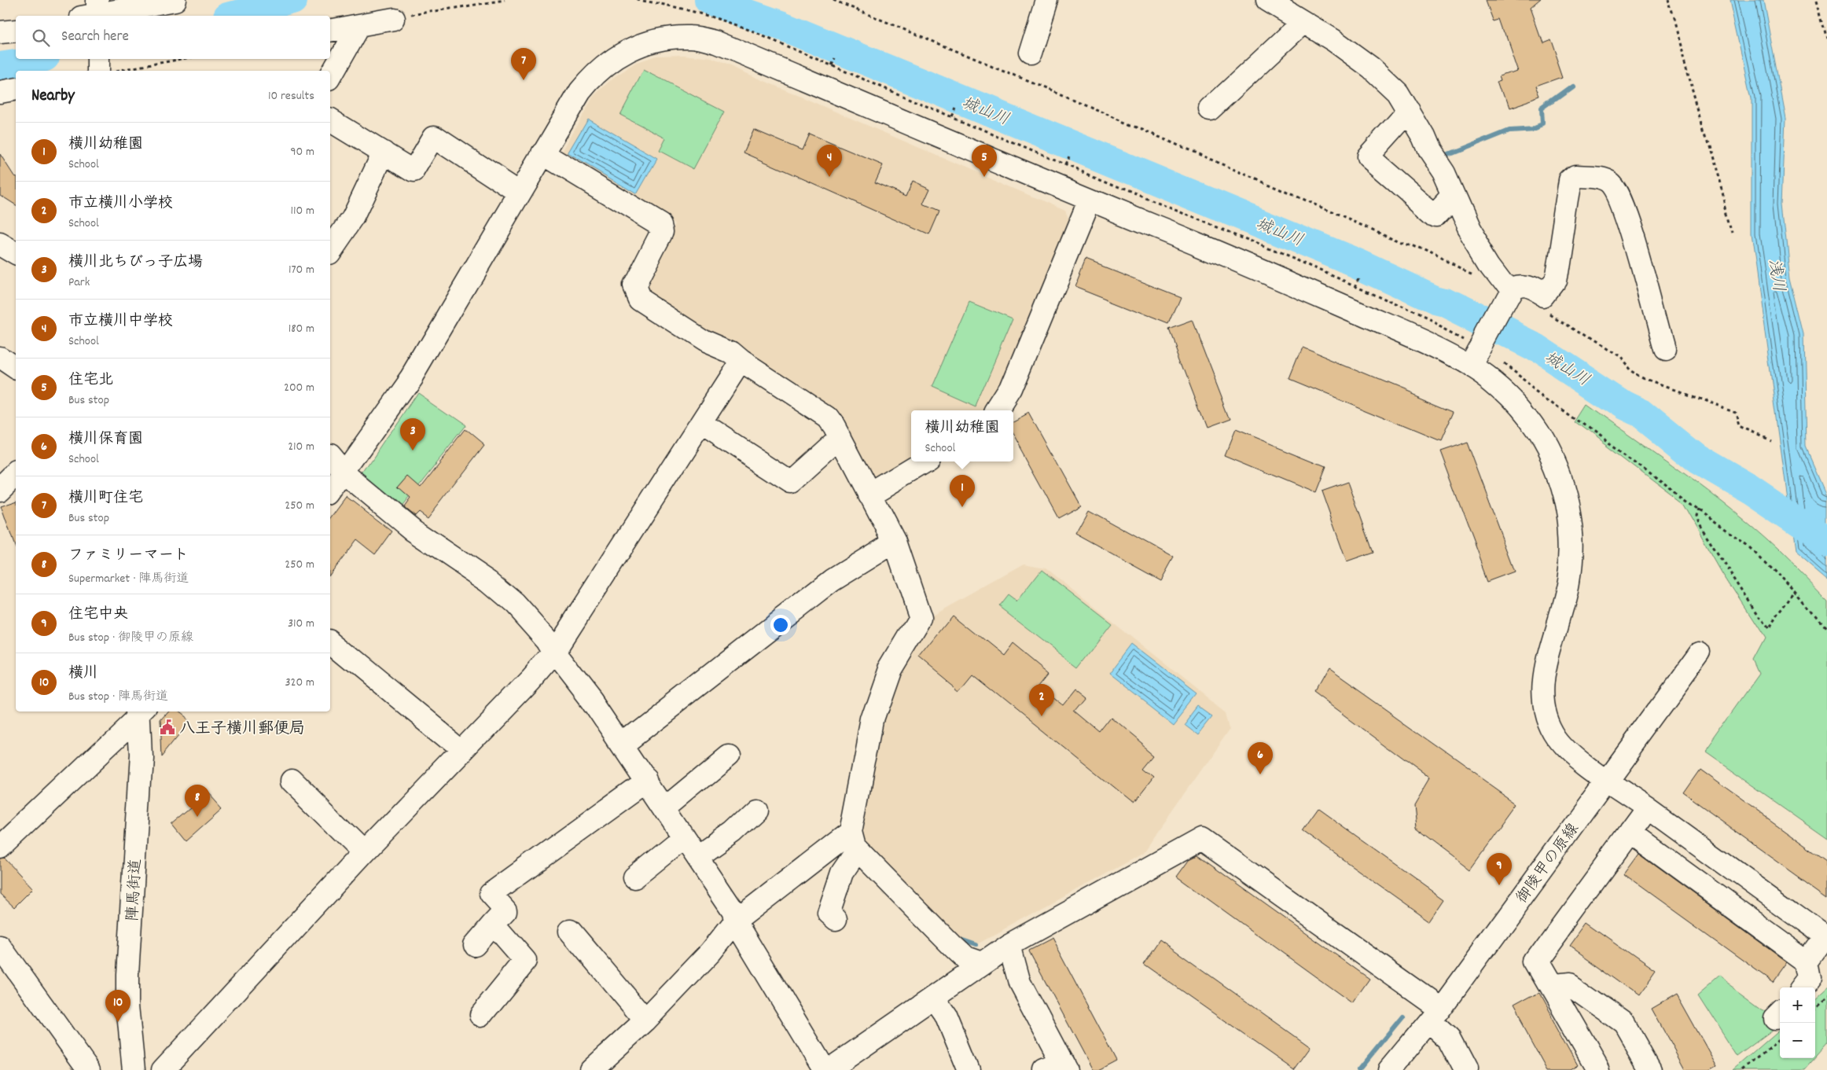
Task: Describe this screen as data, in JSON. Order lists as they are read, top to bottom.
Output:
{
  "streets": {
    "street": ["御陵甲の原線", "陣馬街道"]
  },
  "water": ["城山川", "浅川"],
  "places": {
    "public building": ["八王子横川郵便局"]
  },
  "page": {
    "search": "Search here",
    "pins": [
      "7",
      "4",
      "5",
      "3",
      "1",
      "2",
      "6",
      "8",
      "9",
      "10"
    ],
    "heading": ["Nearby", "10 results"],
    "list": [
      {
        "mark": "1",
        "name": "横川幼稚園",
        "note": "School",
        "value": "90 m"
      },
      {
        "mark": "2",
        "name": "市立横川小学校",
        "note": "School",
        "value": "110 m"
      },
      {
        "mark": "3",
        "name": "横川北ちびっ子広場",
        "note": "Park",
        "value": "170 m"
      },
      {
        "mark": "4",
        "name": "市立横川中学校",
        "note": "School",
        "value": "180 m"
      },
      {
        "mark": "5",
        "name": "住宅北",
        "note": "Bus stop",
        "value": "200 m"
      },
      {
        "mark": "6",
        "name": "横川保育園",
        "note": "School",
        "value": "210 m"
      },
      {
        "mark": "7",
        "name": "横川町住宅",
        "note": "Bus stop",
        "value": "250 m"
      },
      {
        "mark": "8",
        "name": "ファミリーマート",
        "note": "Supermarket · 陣馬街道",
        "value": "250 m"
      },
      {
        "mark": "9",
        "name": "住宅中央",
        "note": "Bus stop · 御陵甲の原線",
        "value": "310 m"
      },
      {
        "mark": "10",
        "name": "横川",
        "note": "Bus stop · 陣馬街道",
        "value": "320 m"
      }
    ],
    "popup": ["横川幼稚園", "School"],
    "map_buttons": ["+", "−"]
  }
}
